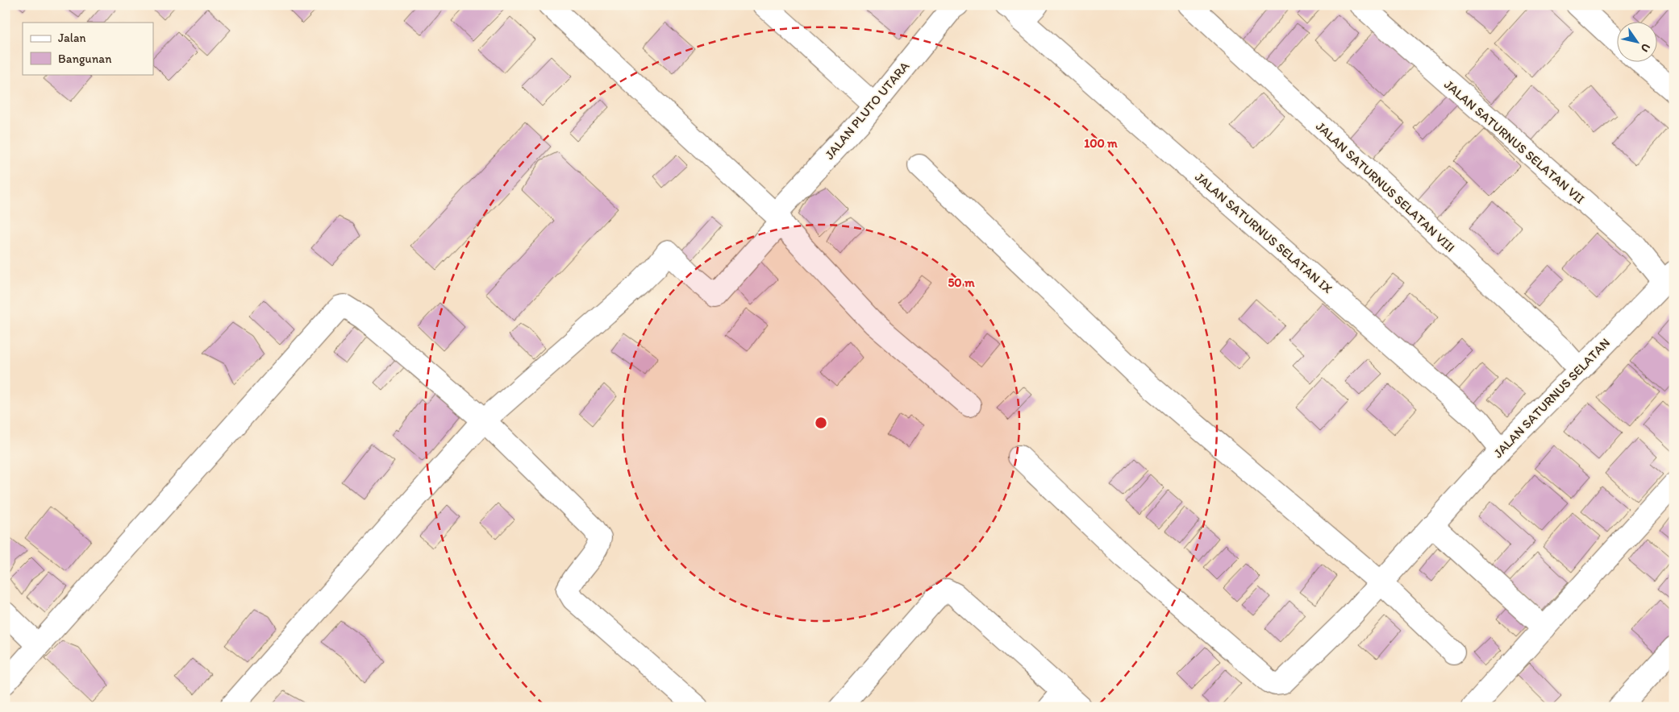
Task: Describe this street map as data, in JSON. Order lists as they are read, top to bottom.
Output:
{
  "streets": {
    "street": [
      "JALAN PLUTO UTARA",
      "JALAN SATURNUS SELATAN VII",
      "JALAN SATURNUS SELATAN VIII",
      "JALAN SATURNUS SELATAN IX",
      "JALAN SATURNUS SELATAN"
    ]
  },
  "crossings": [
    ["JALAN SATURNUS SELATAN VII", "JALAN SATURNUS SELATAN"],
    ["JALAN SATURNUS SELATAN VIII", "JALAN SATURNUS SELATAN"],
    ["JALAN SATURNUS SELATAN IX", "JALAN SATURNUS SELATAN"]
  ],
  "legend": ["Jalan", "Bangunan"],
  "north": "bottom right",
  "rings": ["100 m", "50 m"]
}
